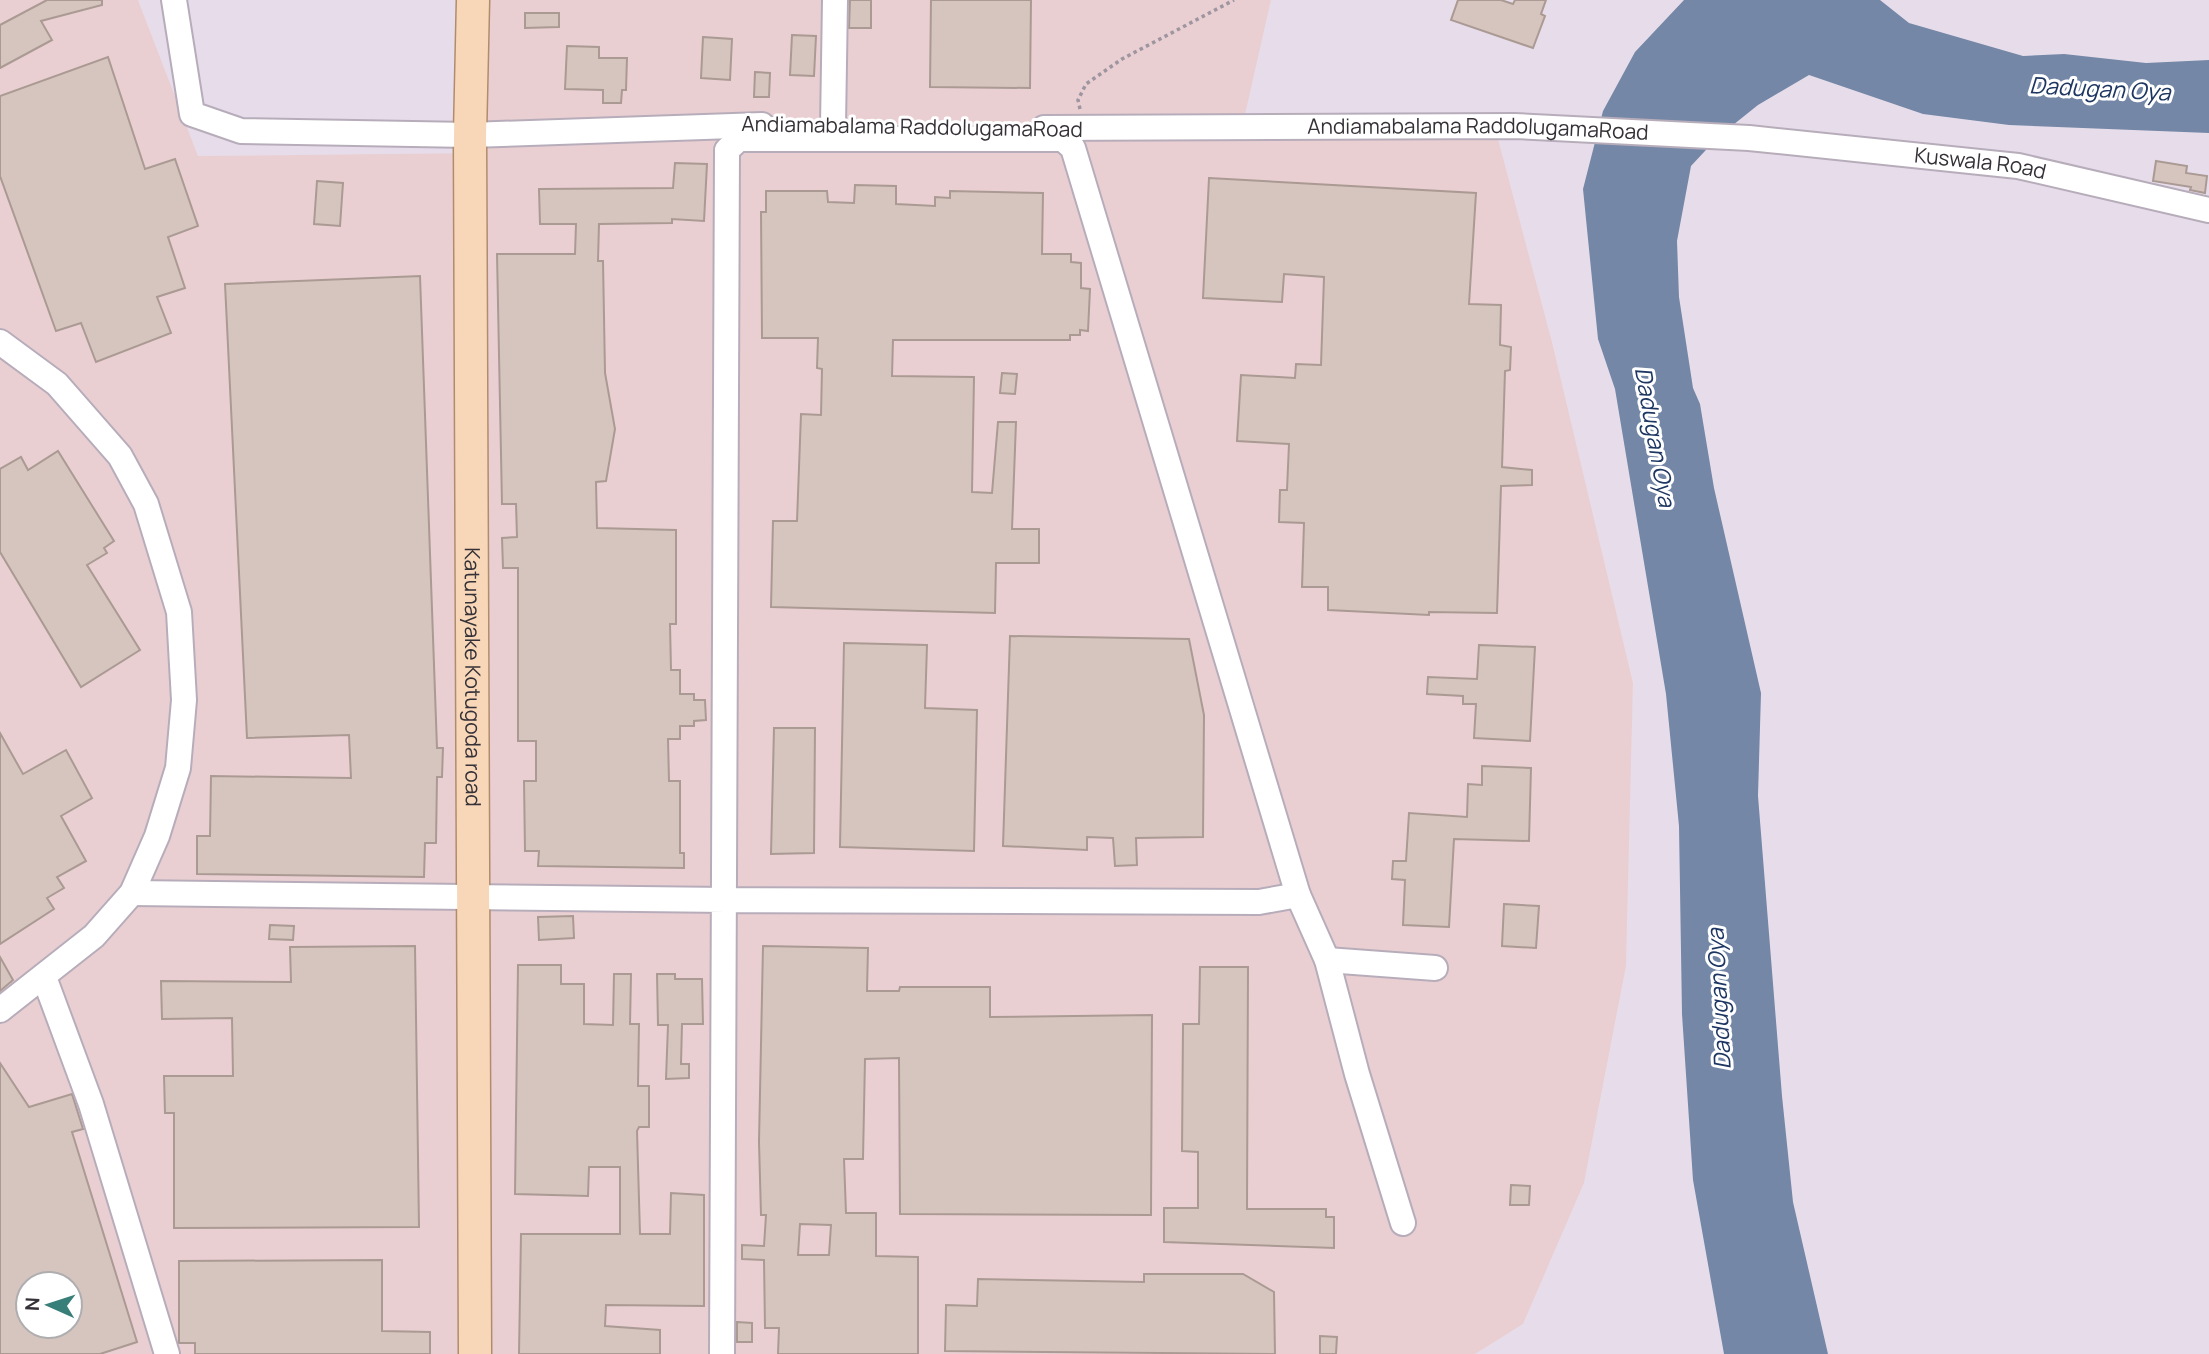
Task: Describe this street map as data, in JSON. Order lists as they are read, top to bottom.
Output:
{
  "streets": {
    "main road": ["Katunayake Kotugoda road"],
    "street": ["Andiamabalama RaddolugamaRoad", "Kuswala Road"]
  },
  "crossings": [
    ["Andiamabalama RaddolugamaRoad", "Kuswala Road"],
    ["Andiamabalama RaddolugamaRoad", "Katunayake Kotugoda road"]
  ],
  "water": ["Dadugan Oya"],
  "north": "left"
}
